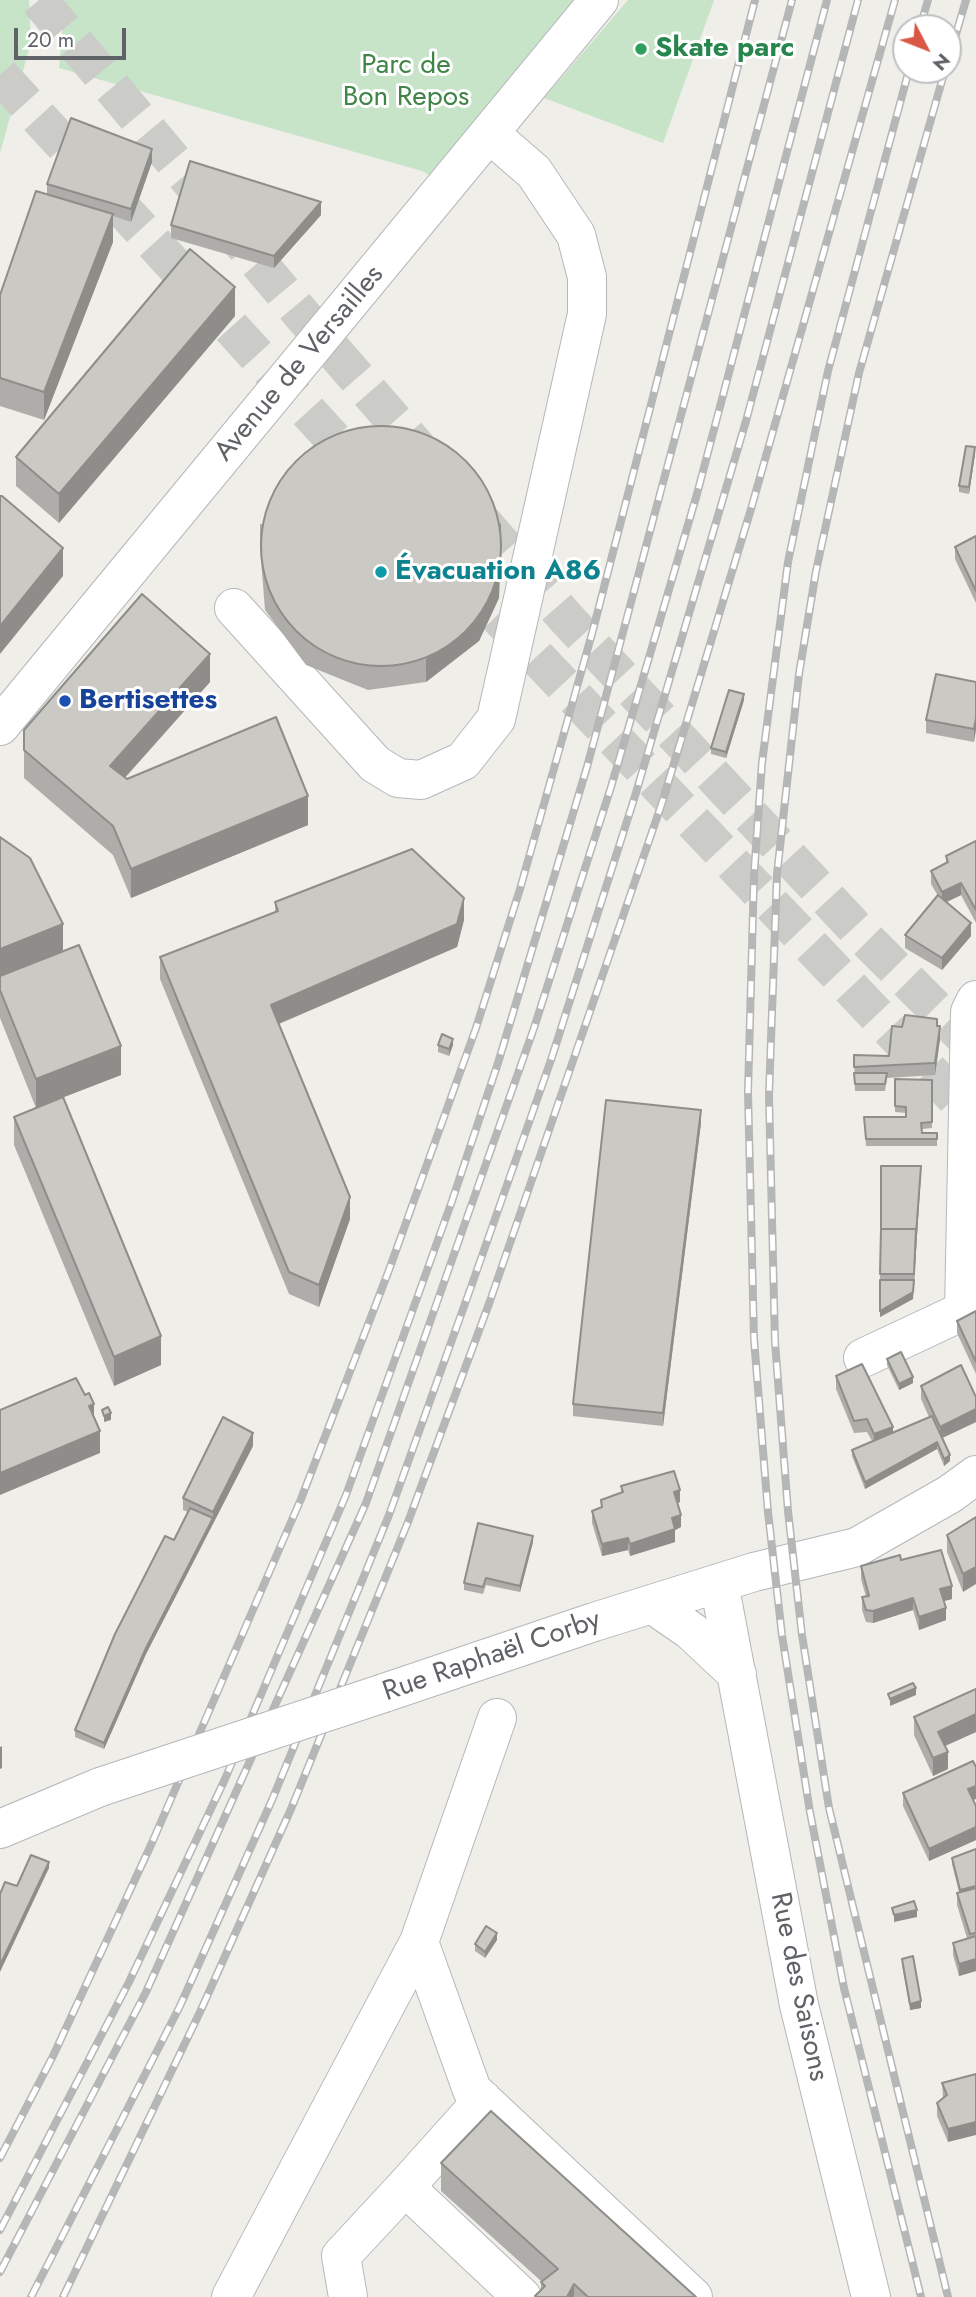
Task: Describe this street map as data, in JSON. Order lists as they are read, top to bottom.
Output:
{
  "streets": {
    "street": ["Avenue de Versailles", "Rue Raphaël Corby", "Rue des Saisons"]
  },
  "crossings": [
    ["Rue Raphaël Corby", "Rue des Saisons"]
  ],
  "parks": ["Parc de Bon Repos"],
  "places": ["Skate parc", "Évacuation A86", "Bertisettes"],
  "scale_bar": "20 m",
  "north": "bottom right"
}
